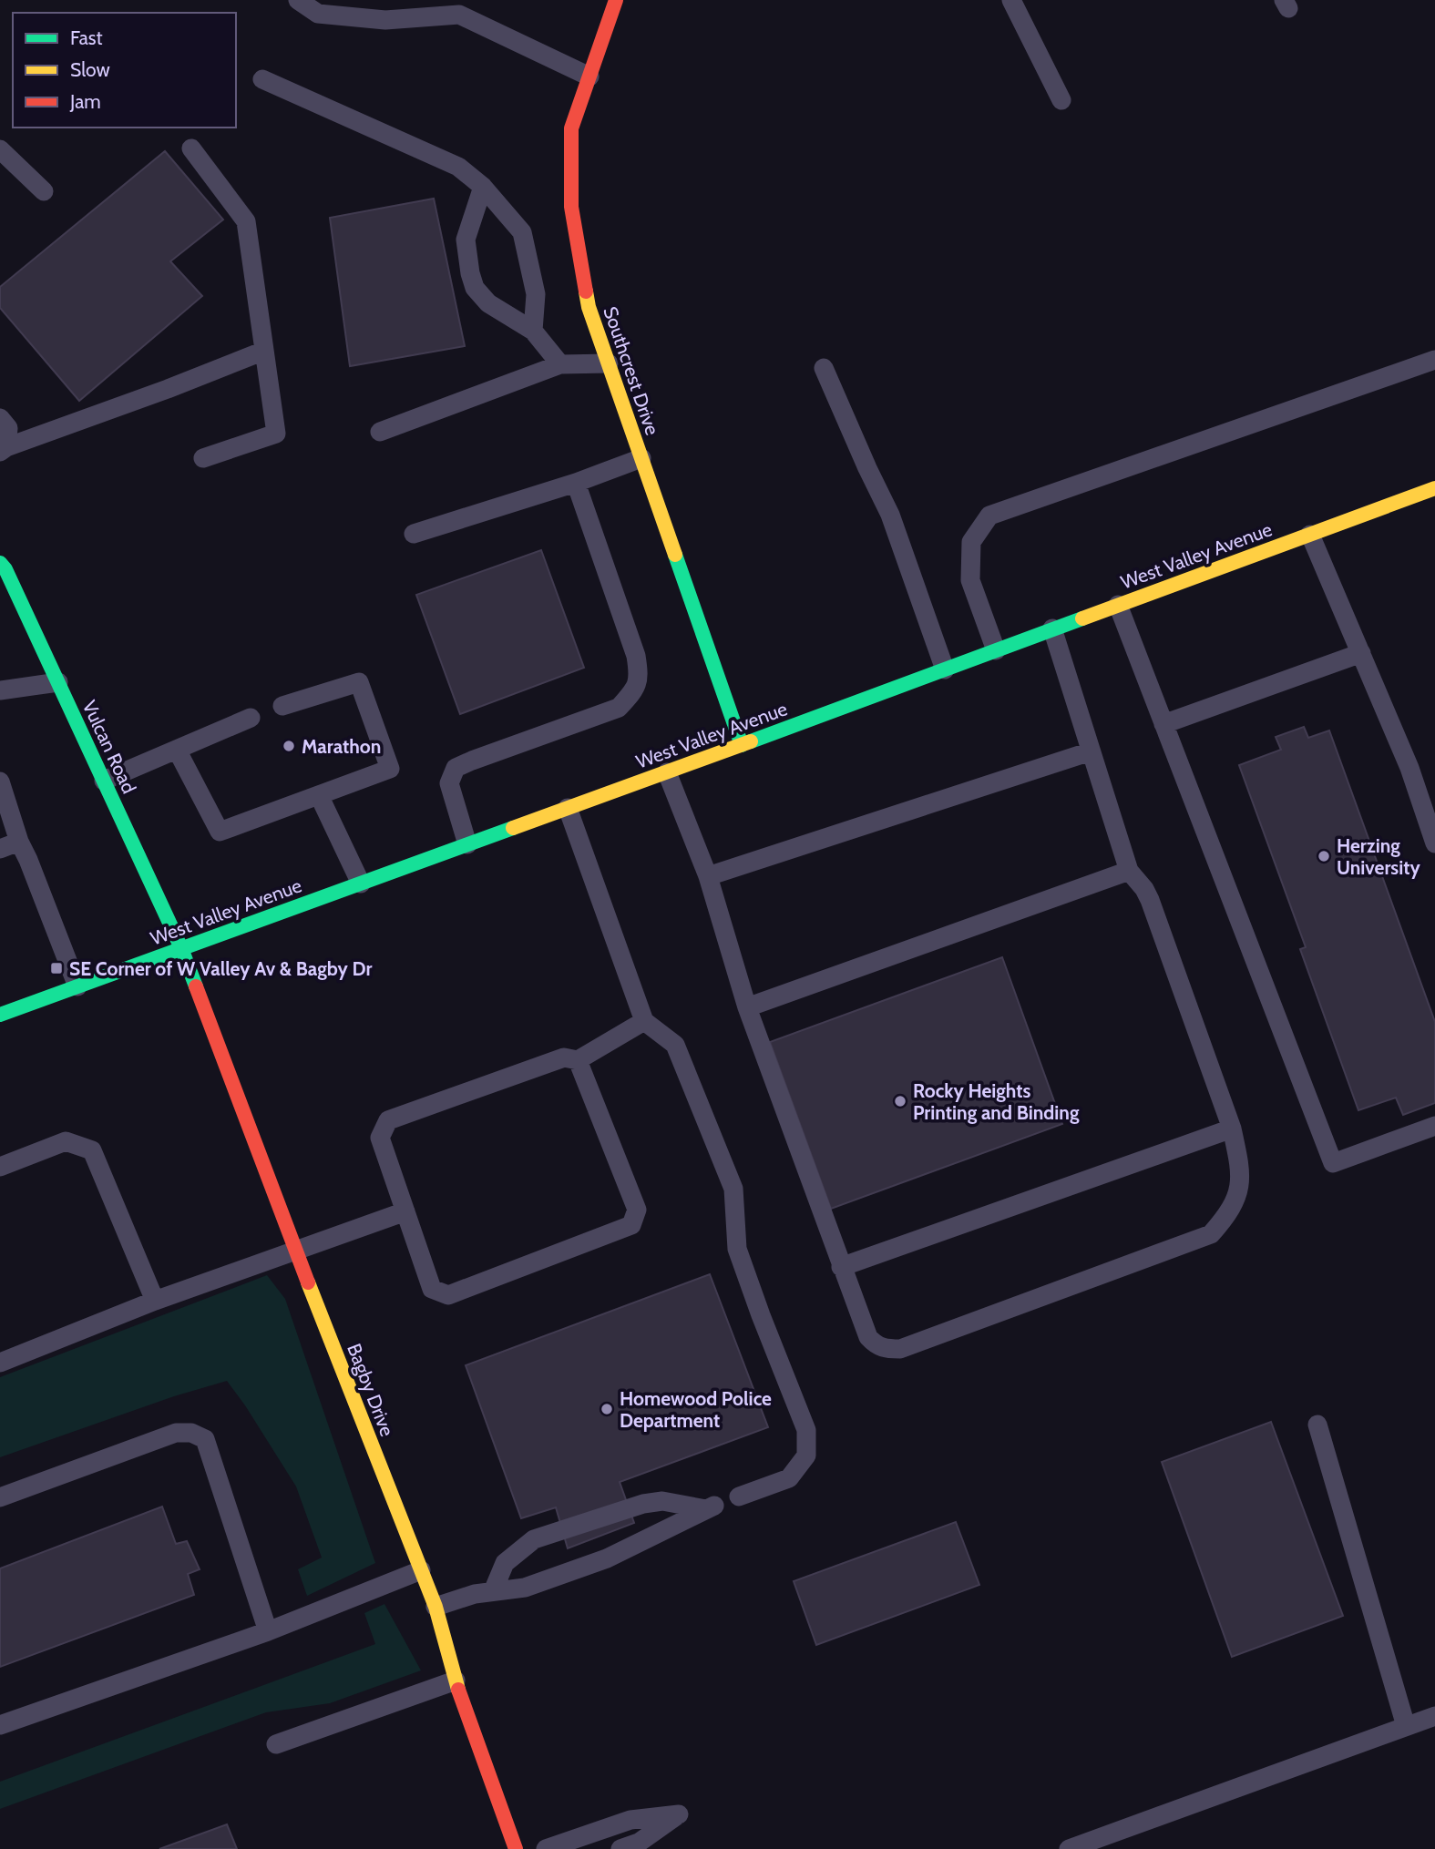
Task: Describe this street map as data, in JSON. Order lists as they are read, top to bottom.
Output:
{
  "streets": {
    "street": [
      "Southcrest Drive",
      "West Valley Avenue",
      "Vulcan Road",
      "Bagby Drive"
    ]
  },
  "crossings": [
    ["Southcrest Drive", "West Valley Avenue"],
    ["West Valley Avenue", "Vulcan Road"],
    ["West Valley Avenue", "Bagby Drive"],
    ["Vulcan Road", "Bagby Drive"]
  ],
  "places": {
    "other": [
      "Marathon",
      "Herzing University",
      "Rocky Heights Printing and Binding",
      "Homewood Police Department"
    ],
    "transit": ["SE Corner of W Valley Av & Bagby Dr"]
  },
  "legend": ["Fast", "Slow", "Jam"]
}
